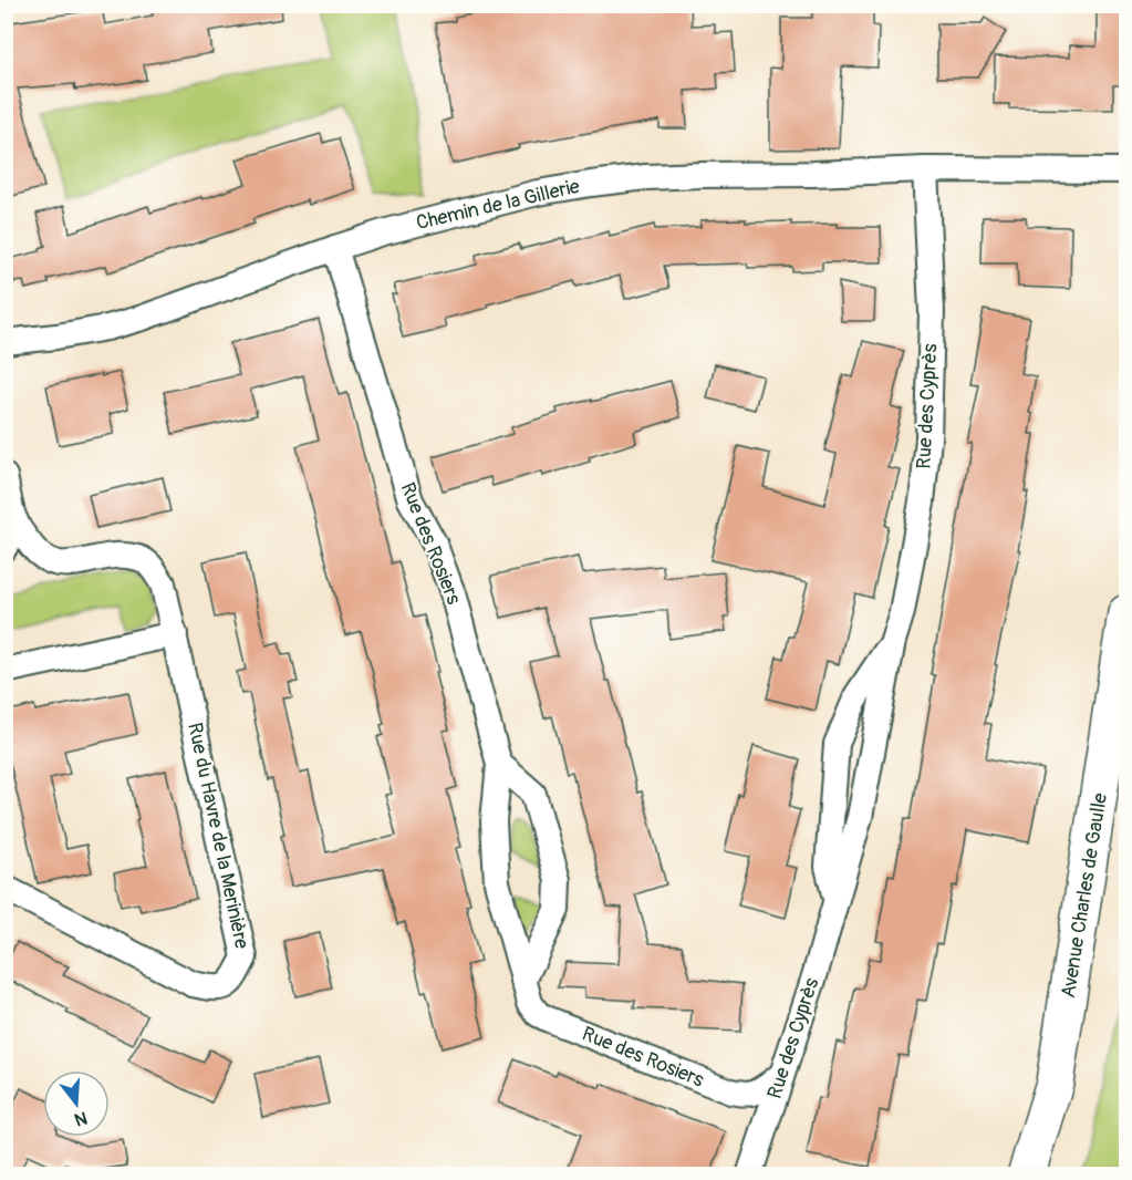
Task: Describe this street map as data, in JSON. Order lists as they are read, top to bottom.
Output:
{
  "streets": {
    "main road": ["Avenue Charles de Gaulle"],
    "street": [
      "Chemin de la Gillerie",
      "Rue des Cyprès",
      "Rue des Rosiers",
      "Rue du Havre de la Merinière"
    ]
  },
  "crossings": [
    ["Chemin de la Gillerie", "Rue des Cyprès"],
    ["Chemin de la Gillerie", "Rue des Rosiers"],
    ["Rue des Cyprès", "Rue des Rosiers"]
  ],
  "north": "bottom"
}
